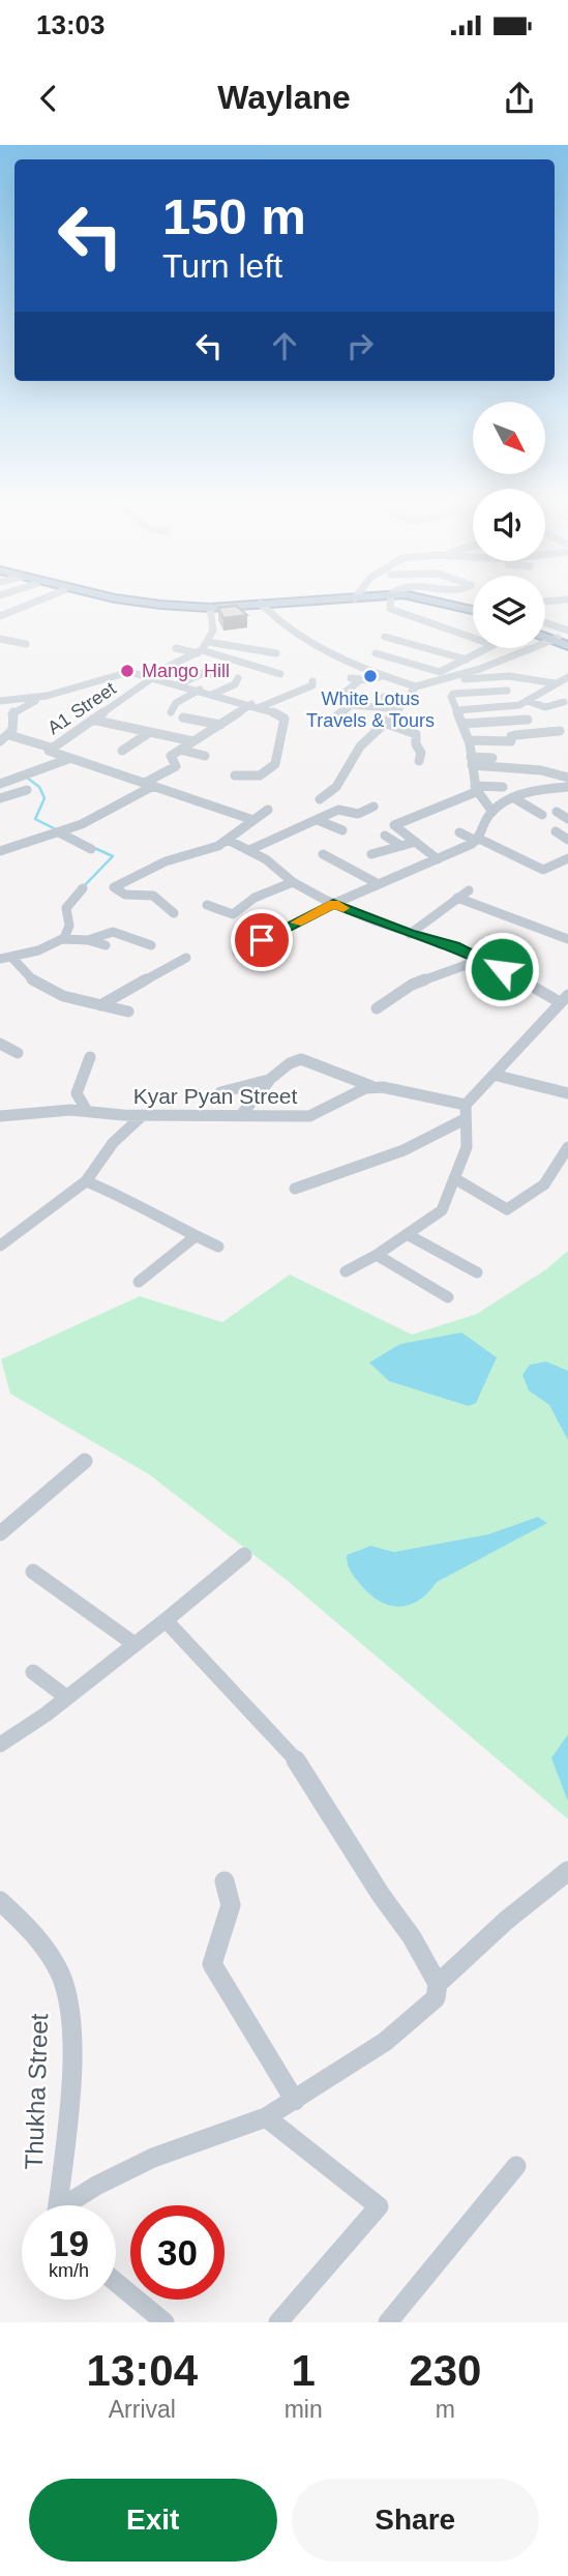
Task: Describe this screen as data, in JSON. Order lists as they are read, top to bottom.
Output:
{
  "streets": {
    "street": ["A1 Street", "Kyar Pyan Street", "Thukha Street"]
  },
  "places": ["Mango Hill", "White Lotus Travels & Tours"],
  "north": "bottom right",
  "page": {
    "status": "13:03",
    "header": "Waylane",
    "turn": ["150 m", "Turn left"],
    "speed": "19 km/h",
    "limit": "30",
    "eta": [
      "13:04",
      "Arrival",
      "1",
      "min",
      "230",
      "m"
    ],
    "buttons": ["Exit", "Share"]
  }
}
